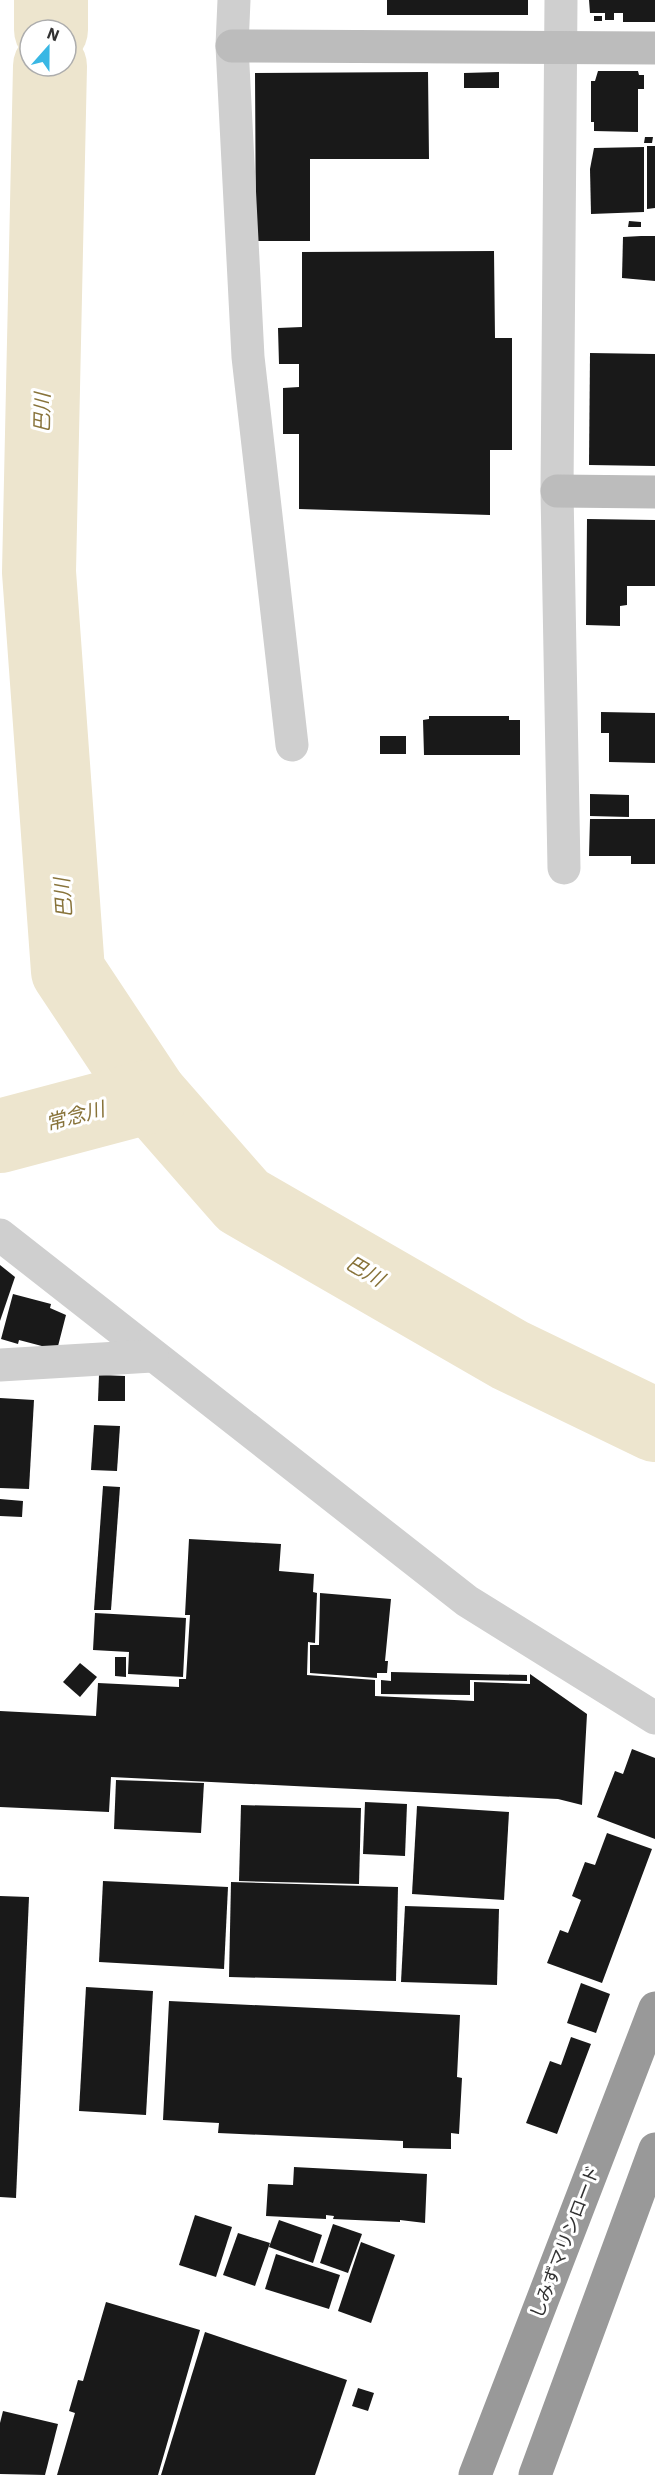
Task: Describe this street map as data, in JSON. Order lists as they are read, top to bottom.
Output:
{
  "streets": {
    "highway": ["しみずマリンロード"]
  },
  "water": ["巴川", "常念川"],
  "north": "top"
}
